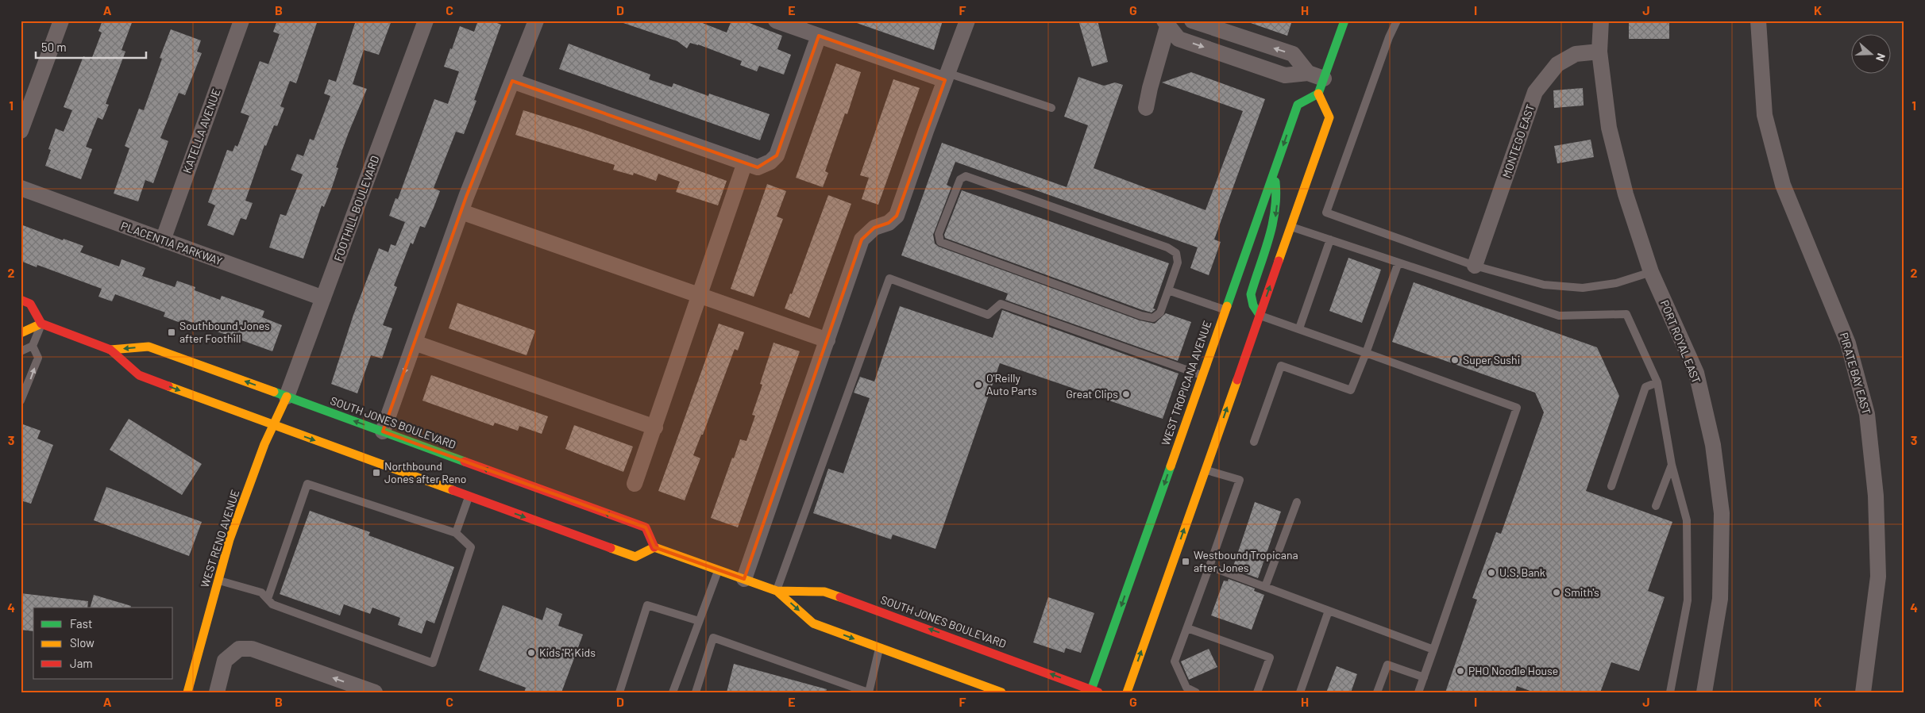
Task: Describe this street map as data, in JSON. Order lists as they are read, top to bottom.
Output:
{
  "streets": {
    "main road": ["WEST TROPICANA AVENUE", "SOUTH JONES BOULEVARD", "WEST RENO AVENUE"],
    "street": [
      "KATELLA AVENUE",
      "MONTEGO EAST",
      "FOOTHILL BOULEVARD",
      "PLACENTIA PARKWAY",
      "PORT ROYAL EAST",
      "PIRATE BAY EAST"
    ]
  },
  "crossings": [
    ["KATELLA AVENUE", "PLACENTIA PARKWAY"],
    ["MONTEGO EAST", "PORT ROYAL EAST"],
    ["FOOTHILL BOULEVARD", "PLACENTIA PARKWAY"],
    ["FOOTHILL BOULEVARD", "SOUTH JONES BOULEVARD"],
    ["FOOTHILL BOULEVARD", "WEST RENO AVENUE"],
    ["WEST TROPICANA AVENUE", "SOUTH JONES BOULEVARD"],
    ["SOUTH JONES BOULEVARD", "WEST RENO AVENUE"]
  ],
  "places": {
    "transit": ["Southbound Jones after Foothill", "Northbound Jones after Reno", "Westbound Tropicana after Jones"],
    "other": [
      "Super Sushi",
      "O'Reilly Auto Parts",
      "Great Clips",
      "U.S. Bank",
      "Smith's",
      "Kids 'R' Kids",
      "PHO Noodle House"
    ]
  },
  "legend": ["Fast", "Slow", "Jam"],
  "scale_bar": "50 m",
  "north": "right",
  "grid": {
    "columns": [
      "A",
      "B",
      "C",
      "D",
      "E",
      "F",
      "G",
      "H",
      "I",
      "J",
      "K"
    ],
    "rows": [
      "1",
      "2",
      "3",
      "4"
    ]
  }
}
